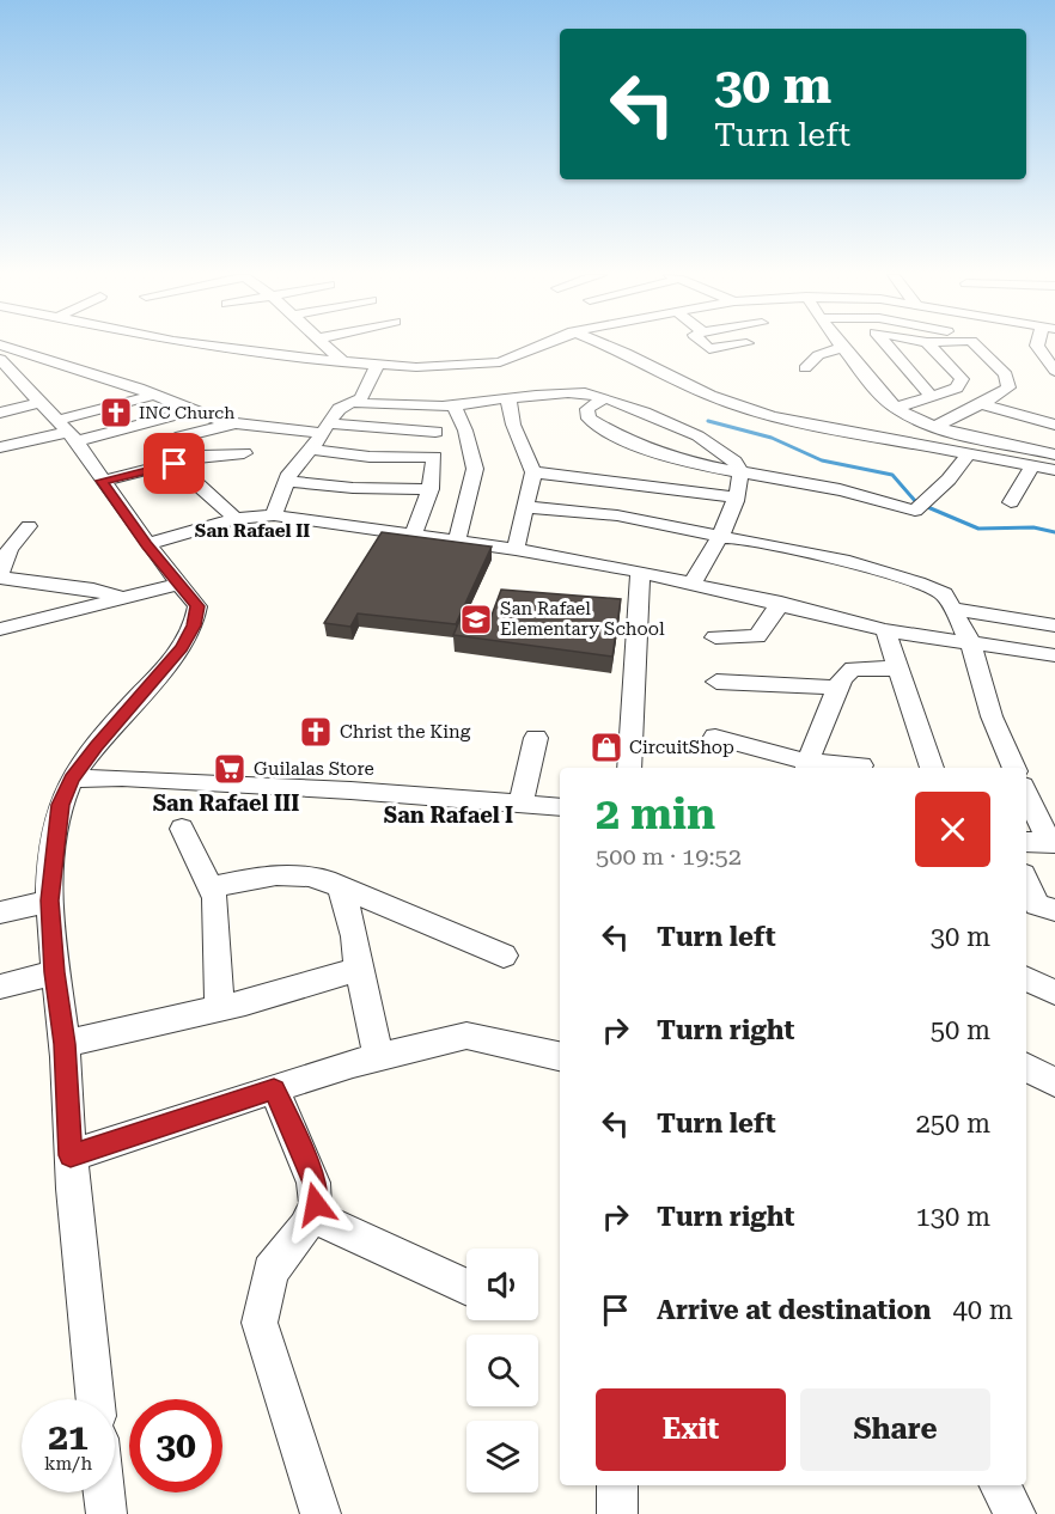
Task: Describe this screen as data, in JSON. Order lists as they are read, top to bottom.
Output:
{
  "districts": ["San Rafael II", "San Rafael III", "San Rafael I"],
  "places": {
    "church": ["INC Church", "Christ the King"],
    "school or university": ["San Rafael Elementary School"],
    "shop": ["CircuitShop"],
    "supermarket": ["Guilalas Store"]
  },
  "page": {
    "turn": ["30 m", "Turn left"],
    "heading": ["2 min", "500 m · 19:52"],
    "list": [
      {
        "name": "Turn left",
        "value": "30 m"
      },
      {
        "name": "Turn right",
        "value": "50 m"
      },
      {
        "name": "Turn left",
        "value": "250 m"
      },
      {
        "name": "Turn right",
        "value": "130 m"
      },
      {
        "name": "Arrive at destination",
        "value": "40 m"
      }
    ],
    "buttons": ["Exit", "Share"],
    "speed": "21 km/h",
    "limit": "30"
  }
}
